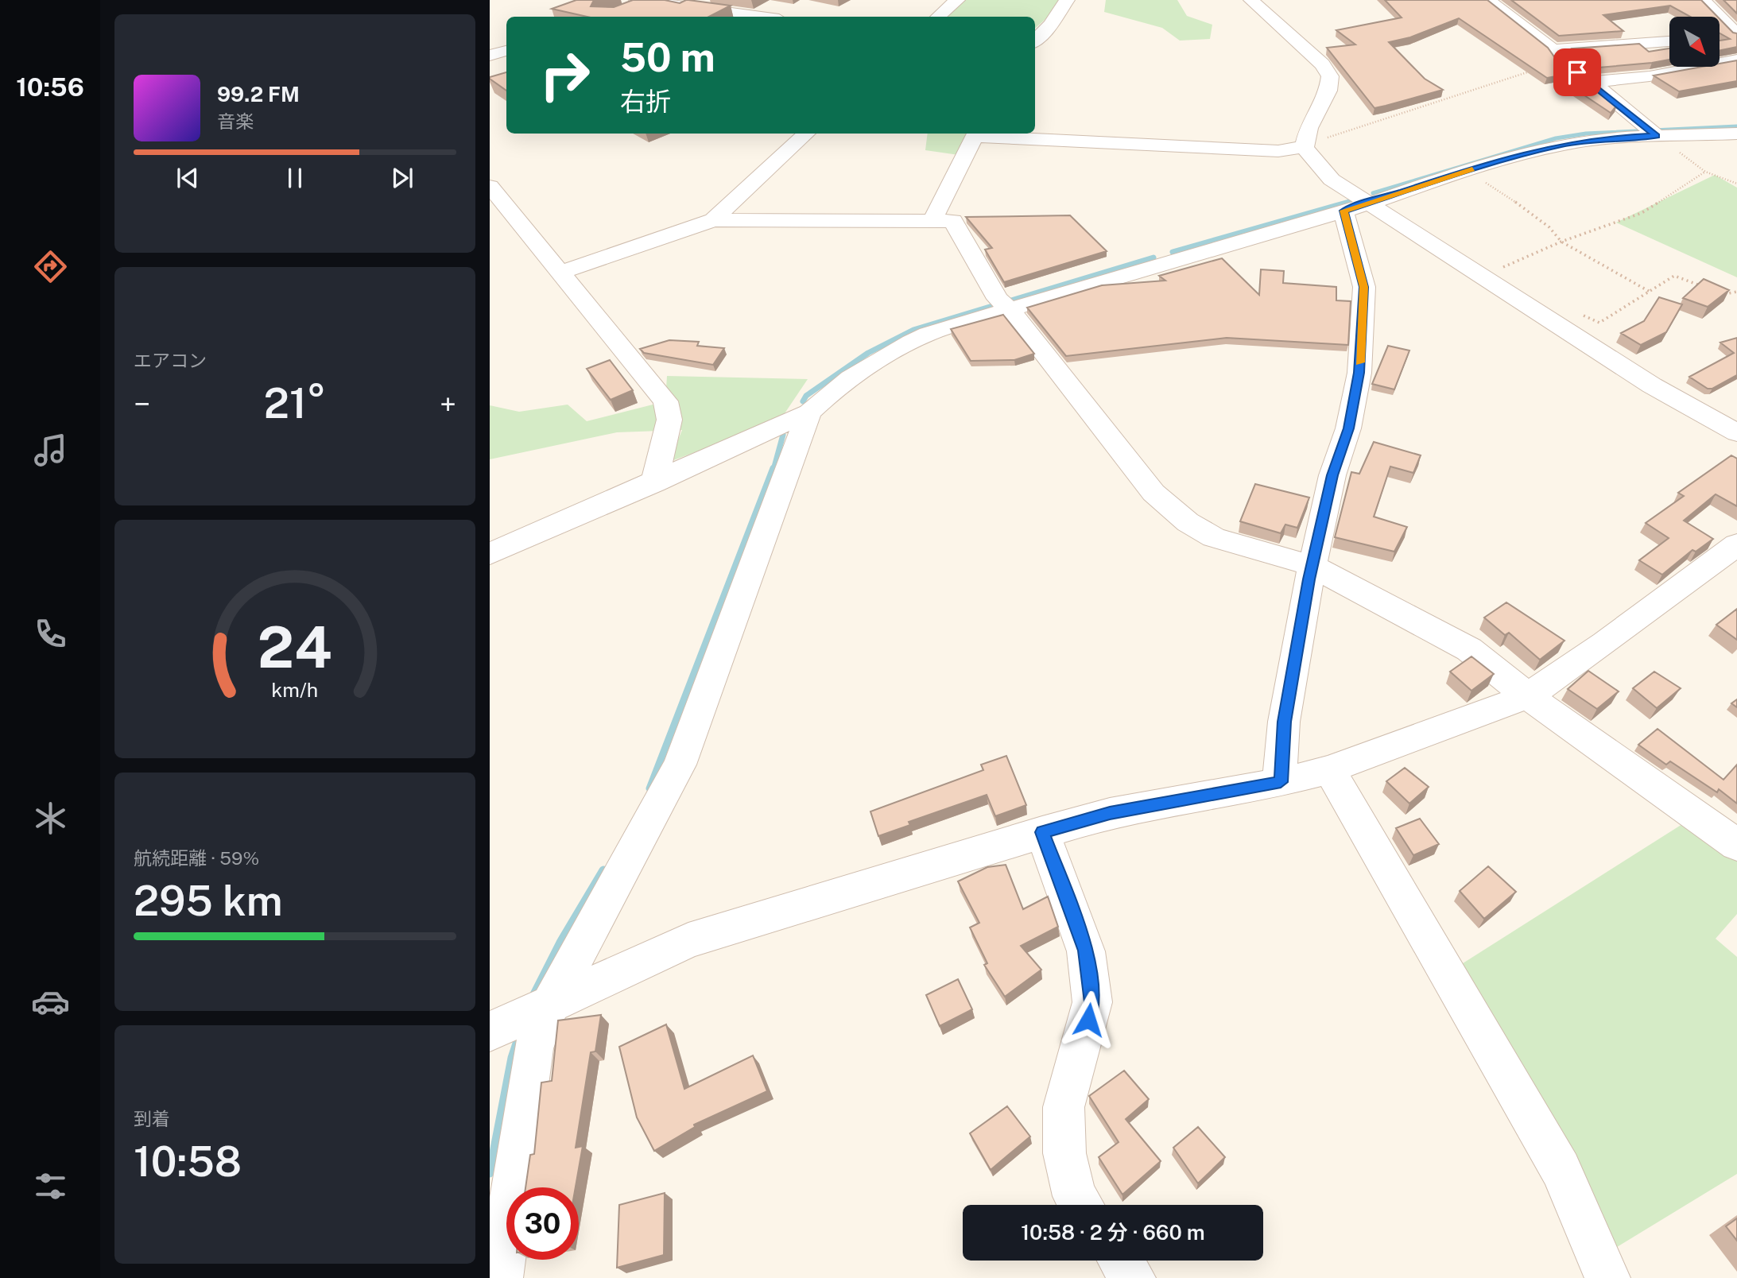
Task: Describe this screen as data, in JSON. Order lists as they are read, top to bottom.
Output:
{
  "north": "bottom right",
  "page": {
    "tabs": "10:56",
    "turn": ["50 m", "右折"],
    "song": ["99.2 FM", "音楽"],
    "tile": [
      "エアコン",
      ["航続距離 · 59%", "295 km"],
      ["到着", "10:58"]
    ],
    "heat": ["−", "21°", "+"],
    "limit": "30",
    "trip": "10:58 · 2 分 · 660 m",
    "gauge": ["24", "km/h"]
  }
}
